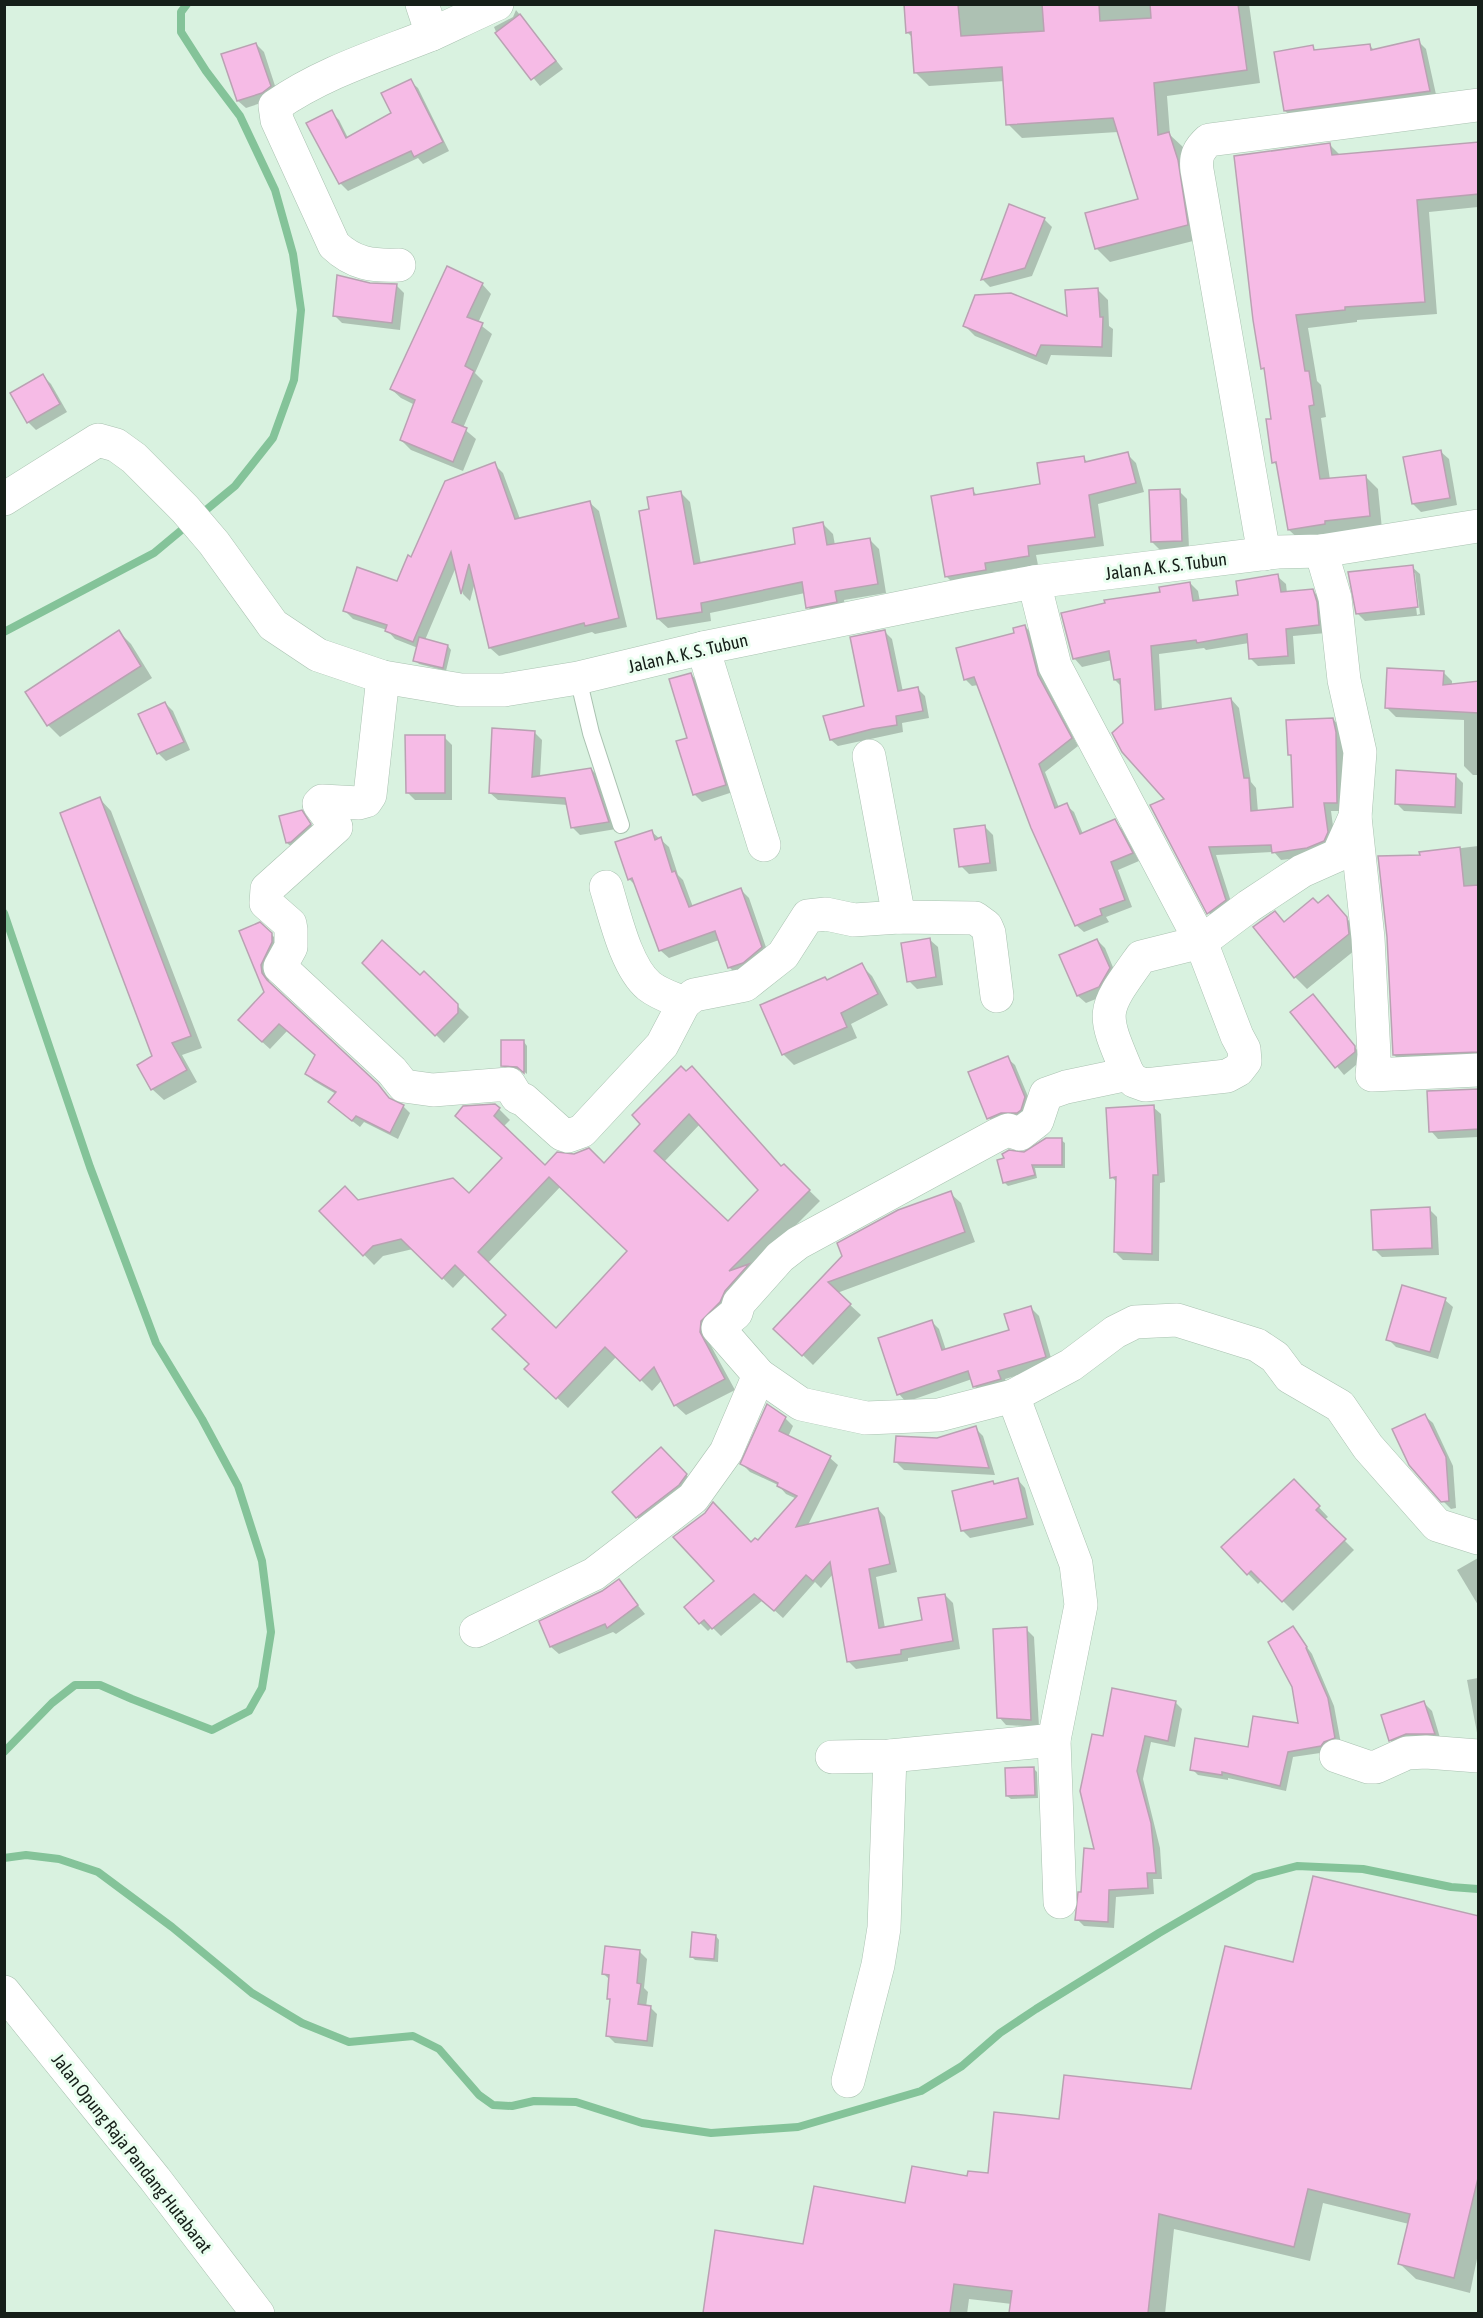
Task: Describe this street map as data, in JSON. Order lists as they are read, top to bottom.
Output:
{
  "streets": {
    "street": ["Jalan A. K. S. Tubun", "Jalan Opung Raja Pandang Hutabarat"]
  }
}
